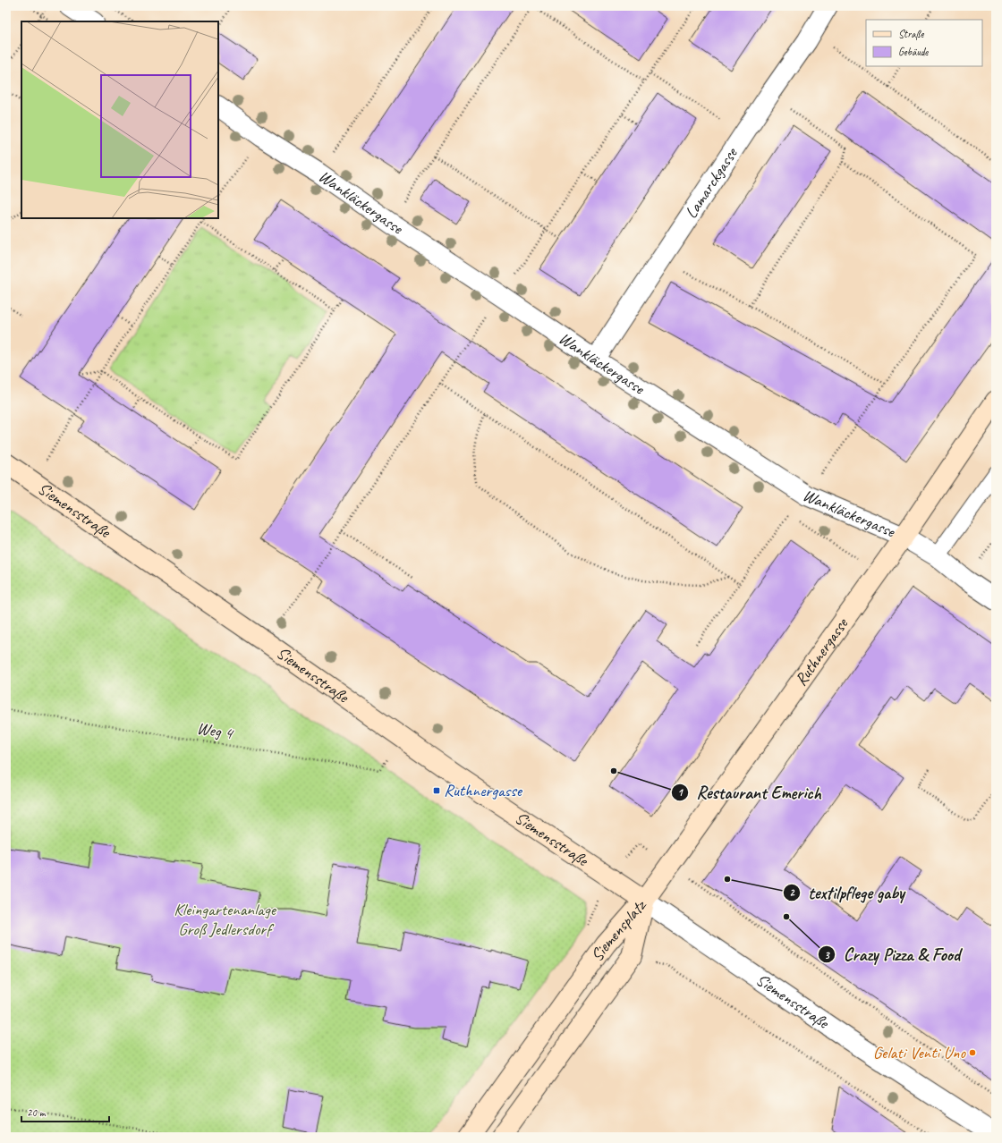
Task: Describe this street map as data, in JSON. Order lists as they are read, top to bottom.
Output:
{
  "streets": {
    "main road": ["Siemensstraße", "Ruthnergasse", "Siemensplatz"],
    "street": ["Lamarckgasse", "Wankläckergasse"],
    "path": ["Weg 4"]
  },
  "crossings": [
    ["Lamarckgasse", "Wankläckergasse"],
    ["Wankläckergasse", "Ruthnergasse"],
    ["Siemensstraße", "Ruthnergasse"],
    ["Siemensstraße", "Weg 4"],
    ["Siemensstraße", "Siemensplatz"],
    ["Ruthnergasse", "Siemensplatz"]
  ],
  "parks": ["Kleingartenanlage Groß Jedlersdorf"],
  "places": {
    "other": [
      "Restaurant Emerich",
      "textilpflege gaby",
      "Crazy Pizza & Food",
      "Gelati Venti Uno"
    ],
    "transit": ["Ruthnergasse"]
  },
  "legend": ["Straße", "Gebäude"],
  "scale_bar": "20 m"
}
